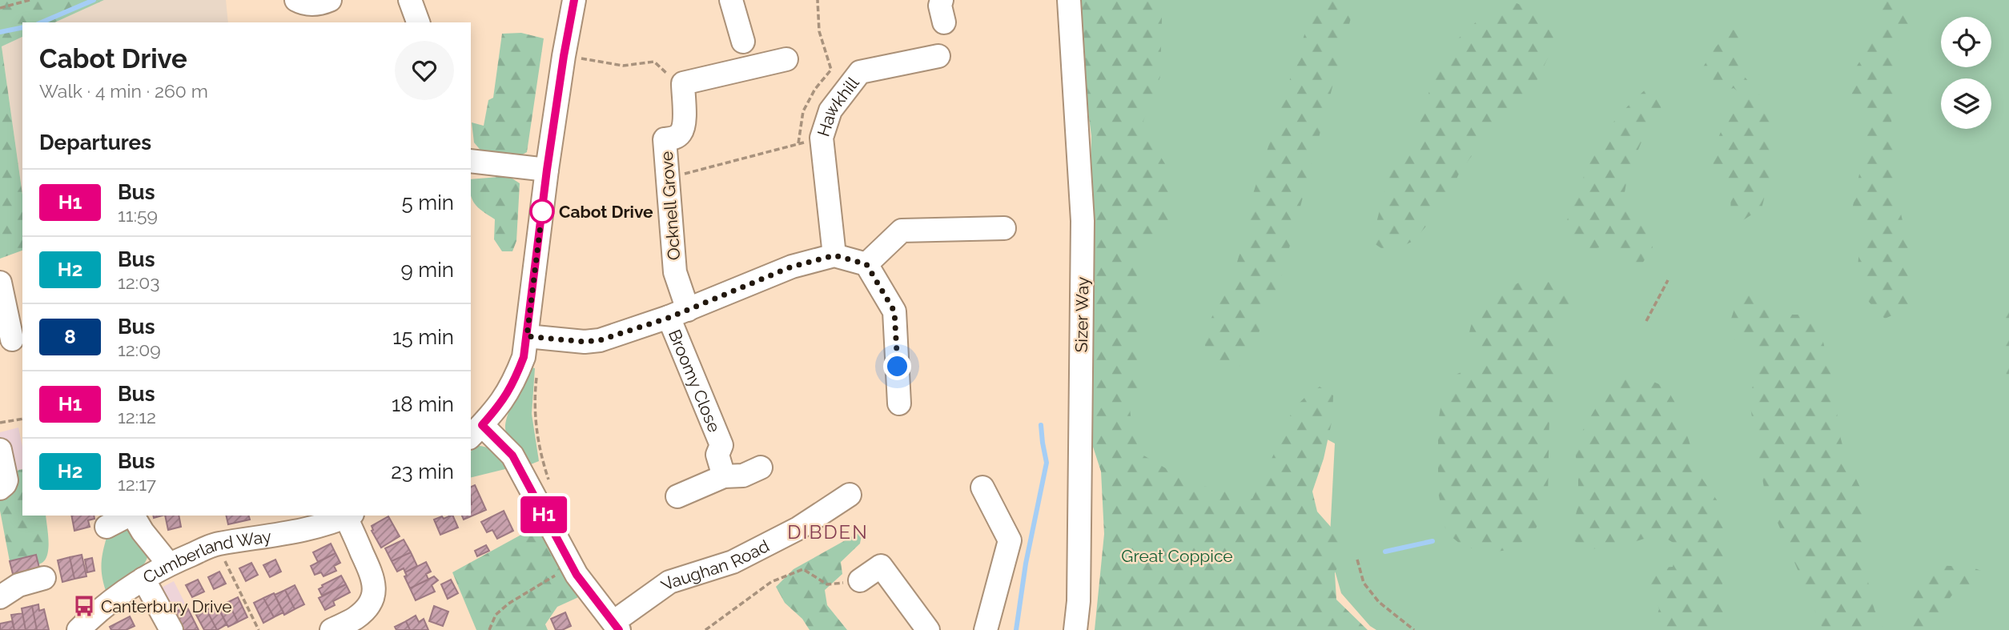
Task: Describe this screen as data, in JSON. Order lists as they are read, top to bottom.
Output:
{
  "streets": {
    "street": [
      "Hawkhill",
      "Ocknell Grove",
      "Sizer Way",
      "Broomy Close",
      "Cumberland Way",
      "Vaughan Road"
    ]
  },
  "crossings": [
    ["Ocknell Grove", "Broomy Close"]
  ],
  "districts": ["DIBDEN"],
  "parks": ["Great Coppice"],
  "places": {
    "other": ["Cabot Drive"],
    "bus stop": ["Canterbury Drive"]
  },
  "lines": ["bus line H1"],
  "page": {
    "on_map": "H1",
    "heading": [
      ["Cabot Drive", "Walk · 4 min · 260 m"],
      "Departures"
    ],
    "list": [
      {
        "mark": "H1",
        "name": "Bus",
        "note": "11:59",
        "value": "5 min"
      },
      {
        "mark": "H2",
        "name": "Bus",
        "note": "12:03",
        "value": "9 min"
      },
      {
        "mark": "8",
        "name": "Bus",
        "note": "12:09",
        "value": "15 min"
      },
      {
        "mark": "H1",
        "name": "Bus",
        "note": "12:12",
        "value": "18 min"
      },
      {
        "mark": "H2",
        "name": "Bus",
        "note": "12:17",
        "value": "23 min"
      }
    ]
  }
}
